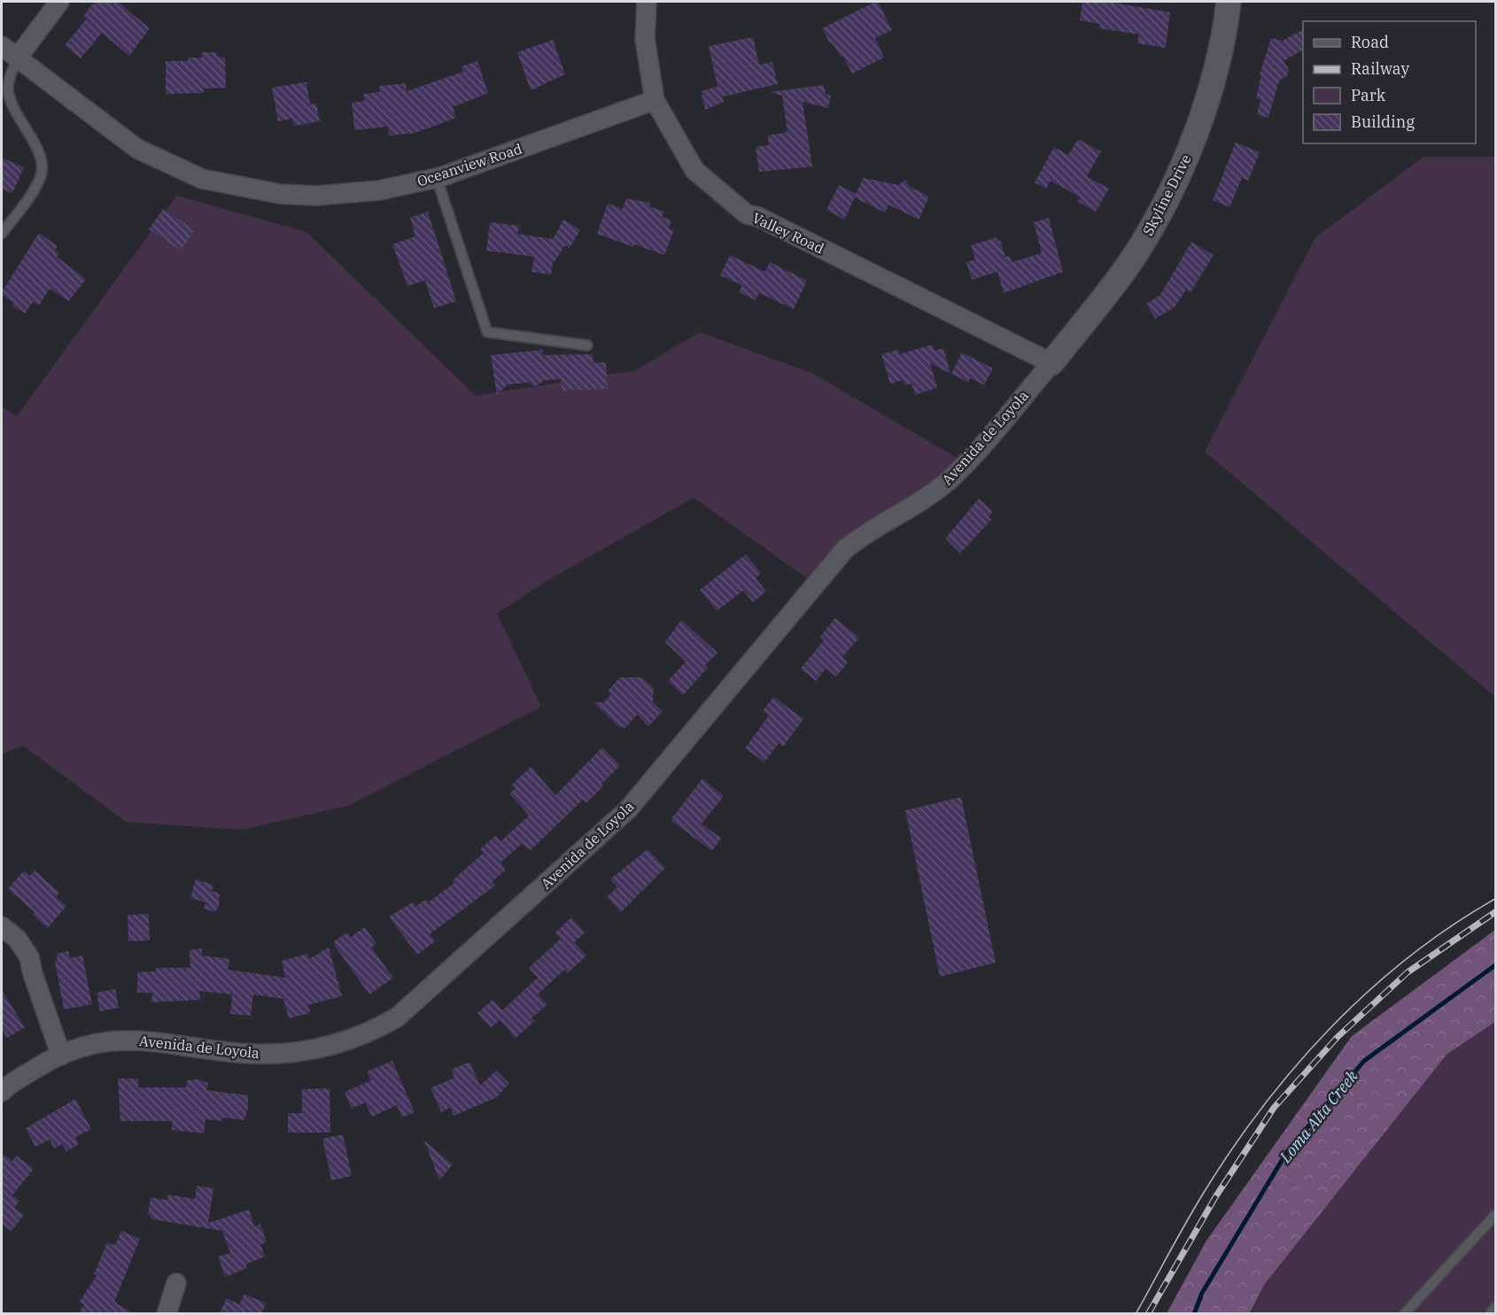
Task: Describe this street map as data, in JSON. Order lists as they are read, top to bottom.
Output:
{
  "streets": {
    "street": [
      "Oceanview Road",
      "Skyline Drive",
      "Valley Road",
      "Avenida de Loyola"
    ]
  },
  "crossings": [
    ["Oceanview Road", "Valley Road"],
    ["Skyline Drive", "Valley Road"],
    ["Skyline Drive", "Avenida de Loyola"],
    ["Valley Road", "Avenida de Loyola"]
  ],
  "water": ["Loma Alta Creek"],
  "legend": [
    "Road",
    "Railway",
    "Park",
    "Building"
  ]
}
